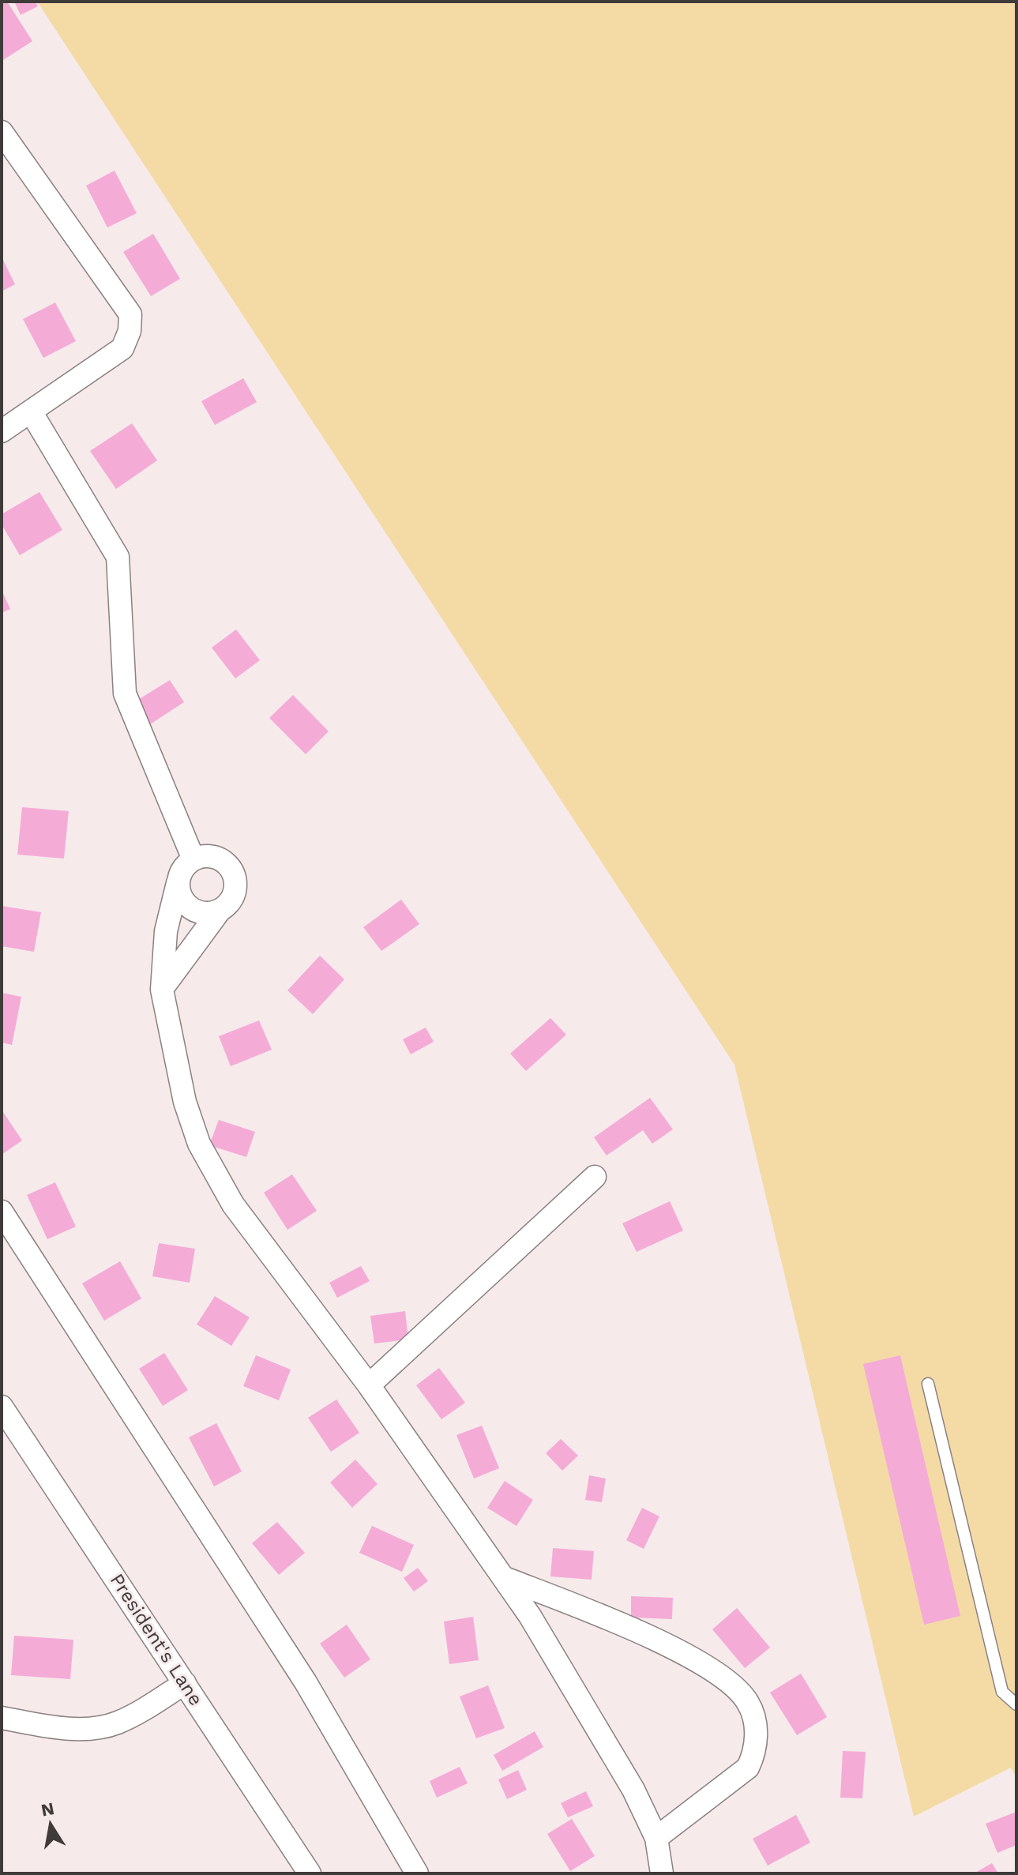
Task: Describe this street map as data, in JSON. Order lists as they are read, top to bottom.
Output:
{
  "streets": {
    "street": ["President's Lane"]
  },
  "north": "top"
}
